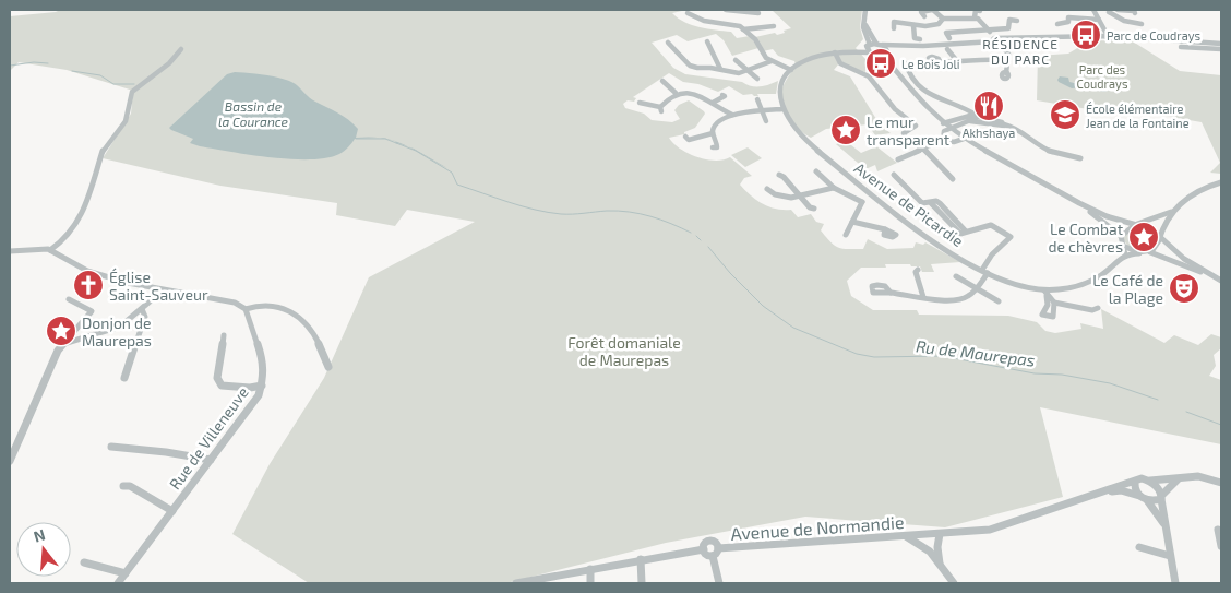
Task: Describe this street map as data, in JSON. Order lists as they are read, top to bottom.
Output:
{
  "streets": {
    "street": ["Avenue de Picardie", "Rue de Villeneuve", "Avenue de Normandie"]
  },
  "districts": ["RÉSIDENCE DU PARC"],
  "water": ["Bassin de la Courance", "Ru de Maurepas"],
  "parks": ["Parc des Coudrays", "Forêt domaniale de Maurepas"],
  "places": {
    "bus stop": ["Parc de Coudrays", "Le Bois Joli"],
    "restaurant": ["Akhshaya"],
    "school or university": ["École élémentaire Jean de la Fontaine"],
    "place": ["Le mur transparent", "Le Combat de chèvres", "Donjon de Maurepas"],
    "church": ["Église Saint-Sauveur"],
    "theatre": ["Le Café de la Plage"]
  },
  "north": "top"
}
